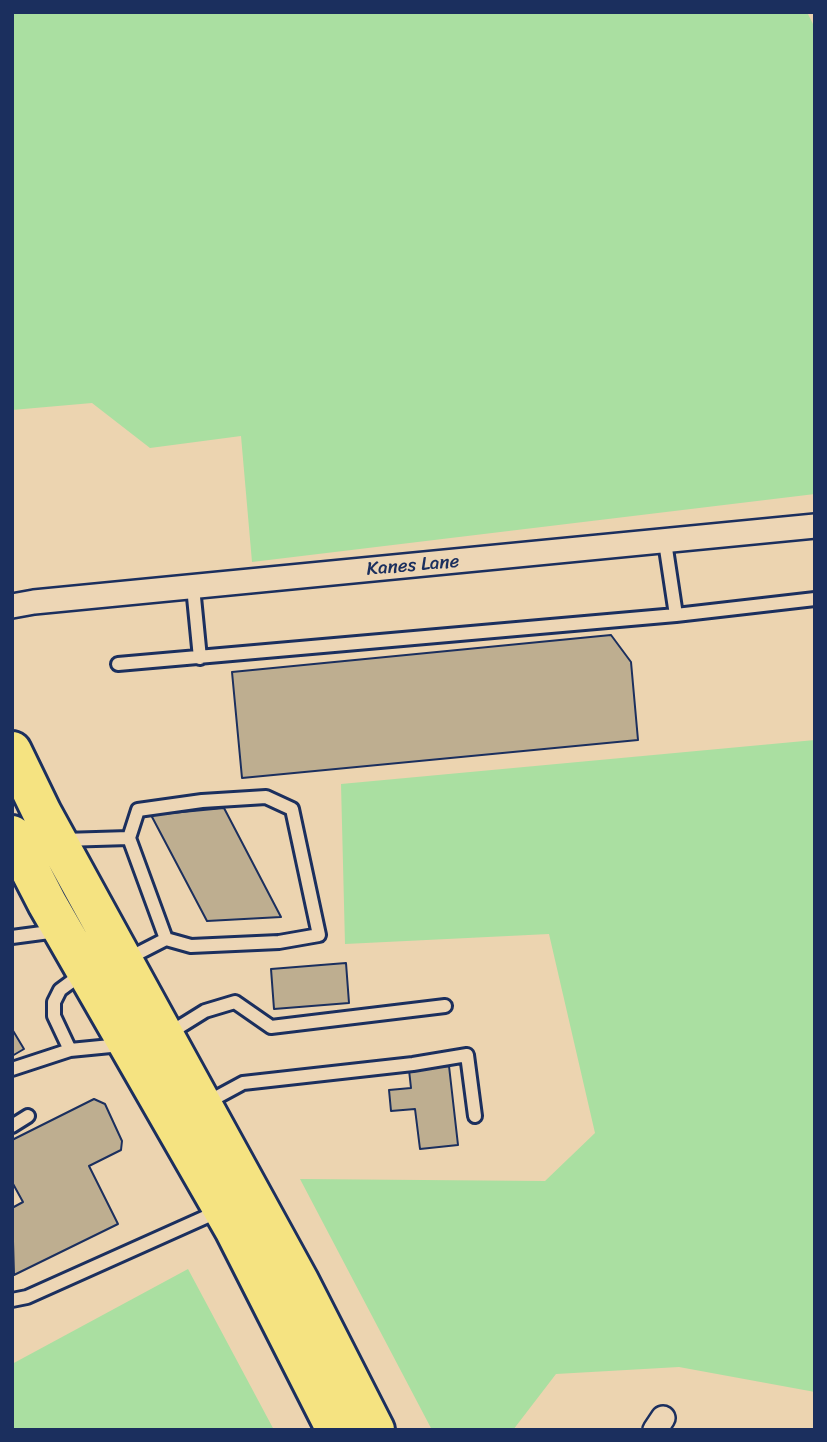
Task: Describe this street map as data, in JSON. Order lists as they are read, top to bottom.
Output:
{
  "streets": {
    "street": ["Kanes Lane"]
  }
}
